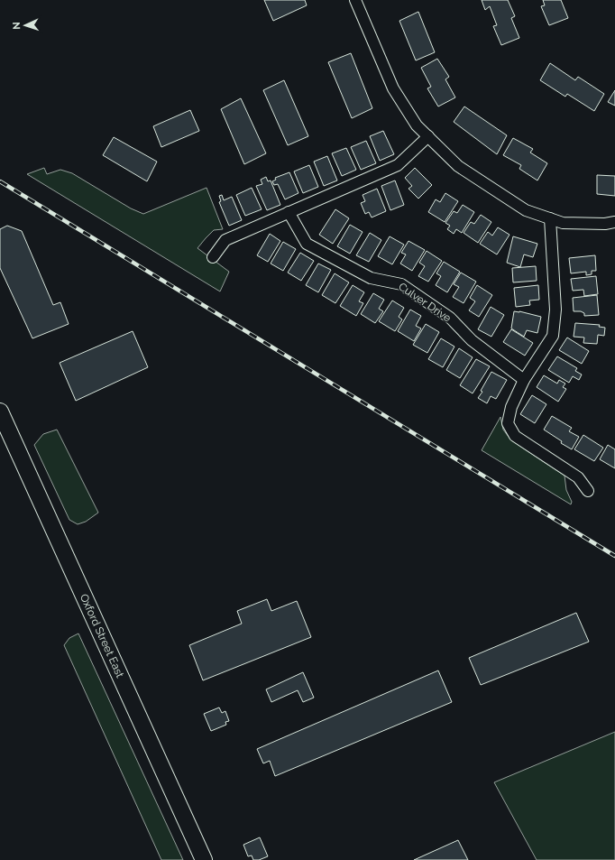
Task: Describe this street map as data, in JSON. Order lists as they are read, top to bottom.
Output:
{
  "streets": {
    "main road": ["Oxford Street East"],
    "street": ["Culver Drive"]
  },
  "north": "left"
}
